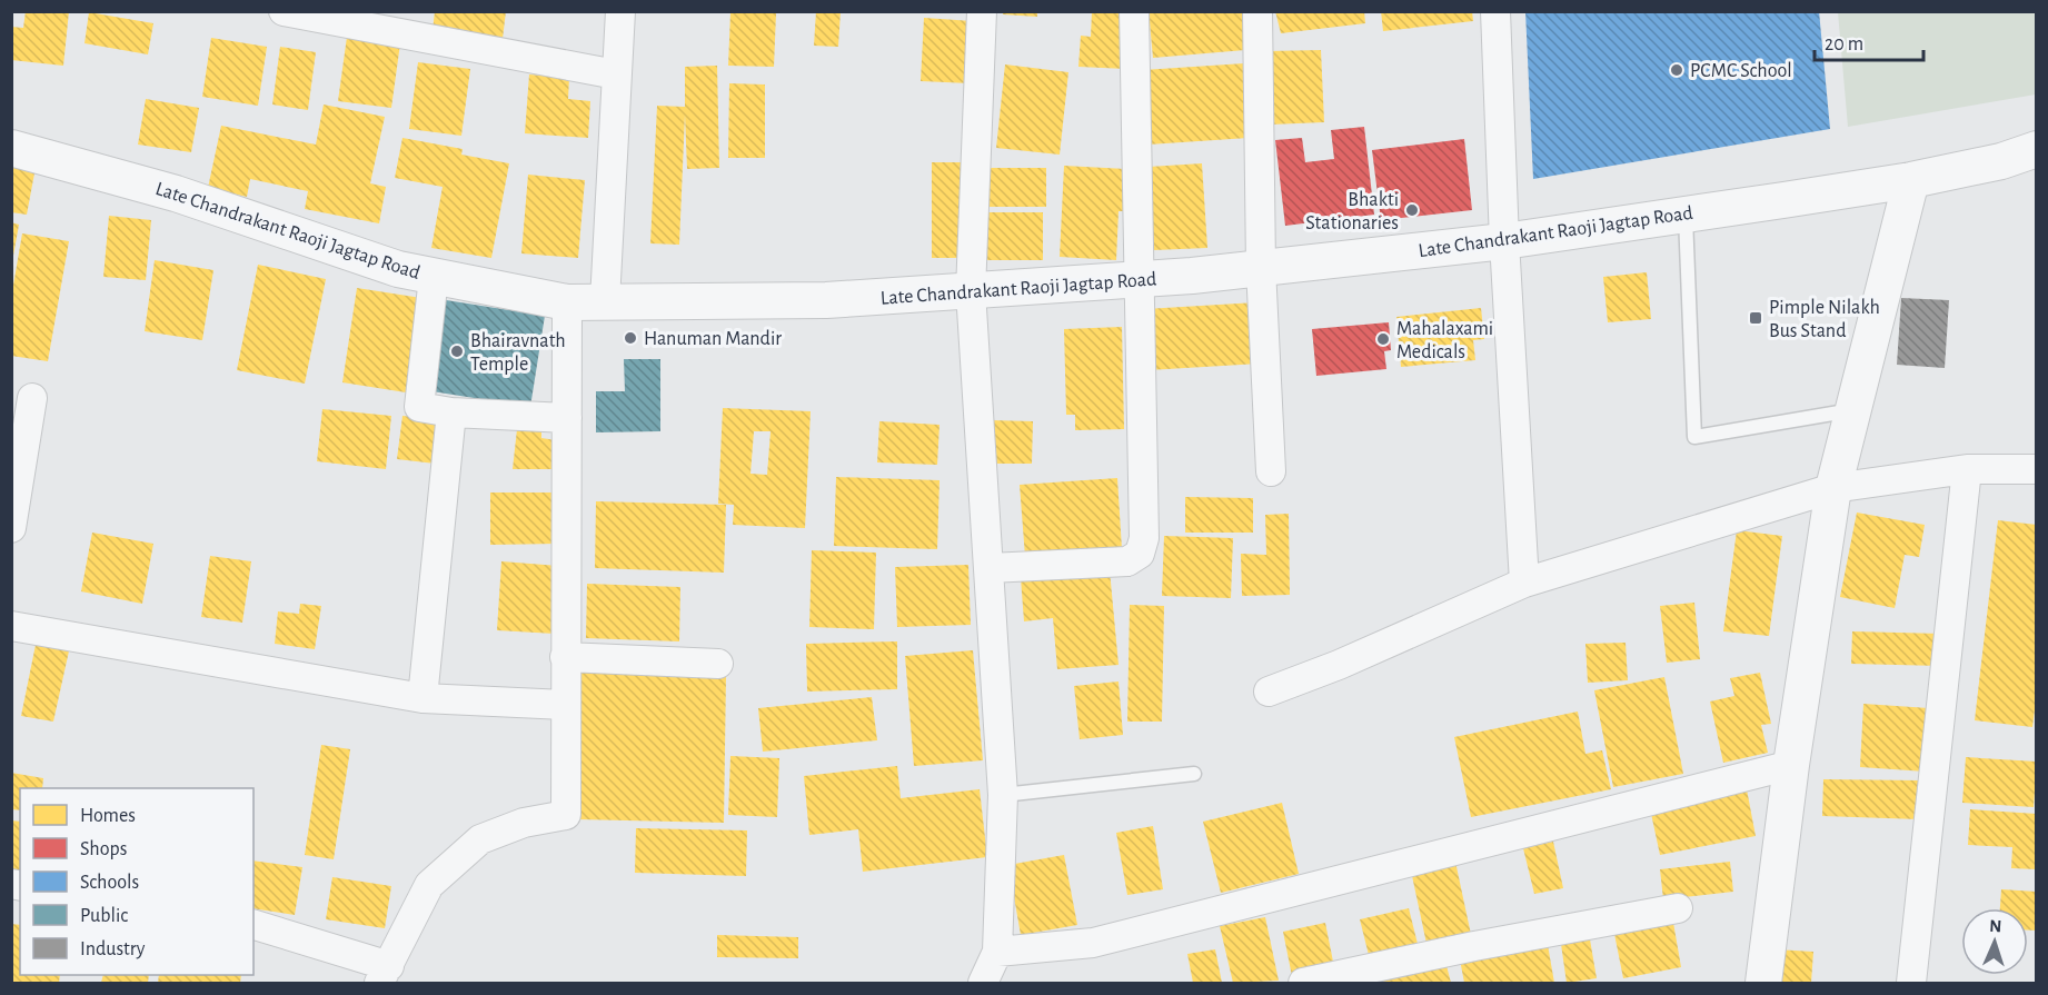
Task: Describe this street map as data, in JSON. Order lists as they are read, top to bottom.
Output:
{
  "streets": {
    "street": ["Late Chandrakant Raoji Jagtap Road"]
  },
  "places": {
    "other": [
      "PCMC School",
      "Bhakti Stationaries",
      "Hanuman Mandir",
      "Mahalaxami Medicals",
      "Bhairavnath Temple"
    ],
    "transit": ["Pimple Nilakh Bus Stand"]
  },
  "legend": [
    "Homes",
    "Shops",
    "Schools",
    "Public",
    "Industry"
  ],
  "scale_bar": "20 m",
  "north": "top"
}
